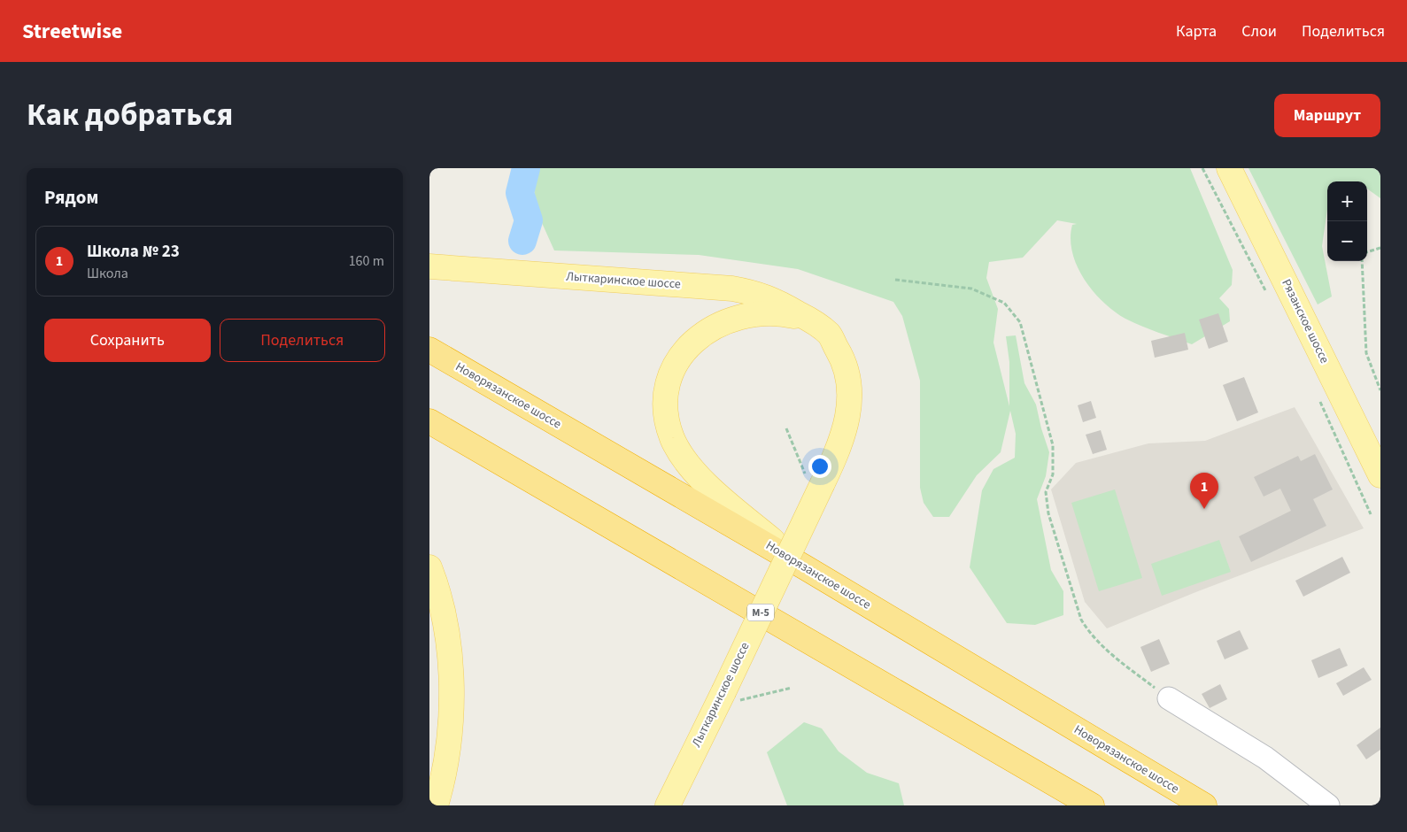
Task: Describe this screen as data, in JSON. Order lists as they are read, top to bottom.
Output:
{
  "streets": {
    "highway": ["Новорязанское шоссе", "М-5"],
    "main road": ["Лыткаринское шоссе", "Рязанское шоссе"]
  },
  "crossings": [
    ["Лыткаринское шоссе", "Новорязанское шоссе"]
  ],
  "page": {
    "header": "Streetwise",
    "nav": ["Карта", "Слои", "Поделиться"],
    "title": "Как добраться",
    "buttons": [
      "Маршрут",
      ["Сохранить", "Поделиться"]
    ],
    "heading": "Рядом",
    "map_buttons": ["+", "−"],
    "list": [
      {
        "mark": "1",
        "name": "Школа № 23",
        "note": "Школа",
        "value": "160 m"
      }
    ],
    "pins": "1"
  }
}
